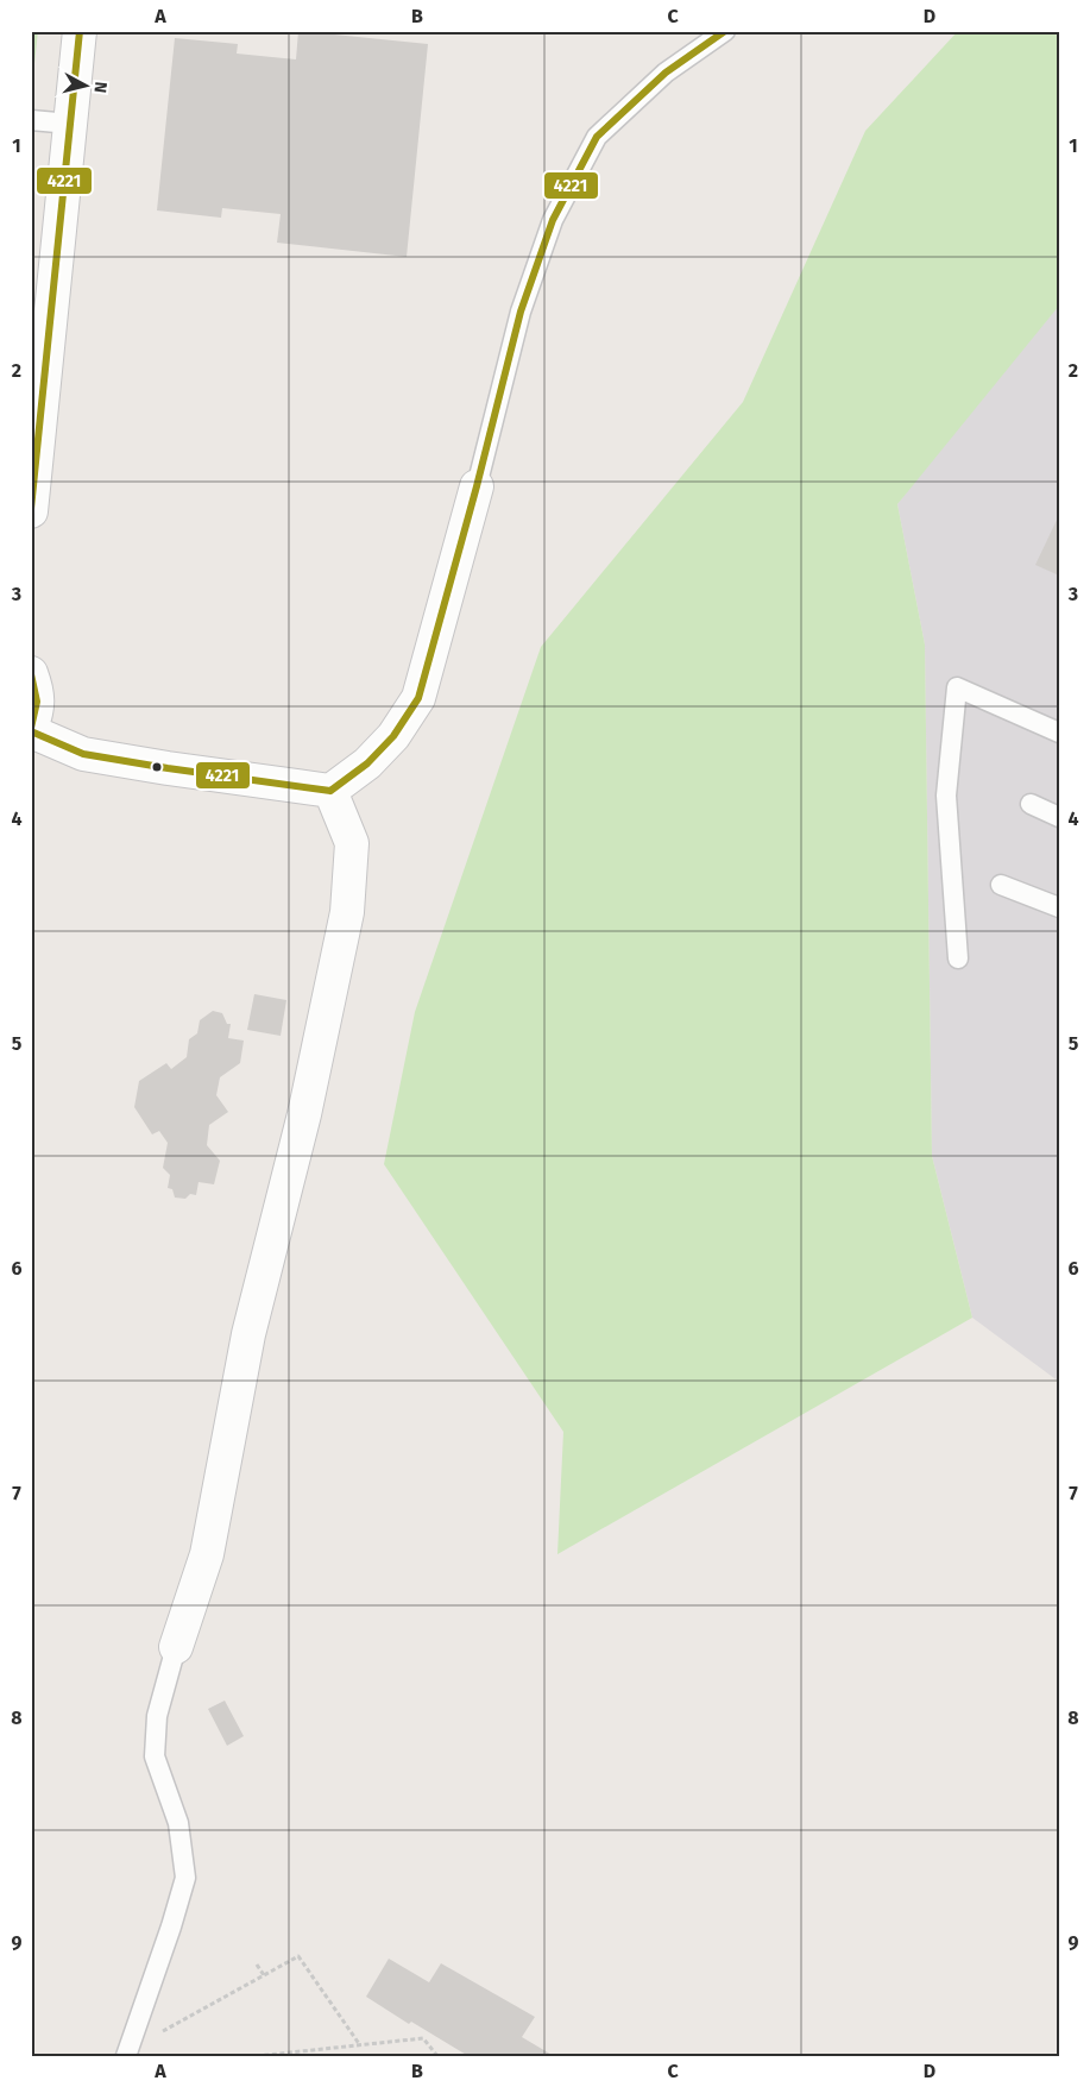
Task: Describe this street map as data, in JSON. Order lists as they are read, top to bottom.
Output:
{
  "lines": ["transit line 4221"],
  "north": "right",
  "grid": {
    "columns": [
      "A",
      "B",
      "C",
      "D"
    ],
    "rows": [
      "1",
      "2",
      "3",
      "4",
      "5",
      "6",
      "7",
      "8",
      "9"
    ]
  }
}
